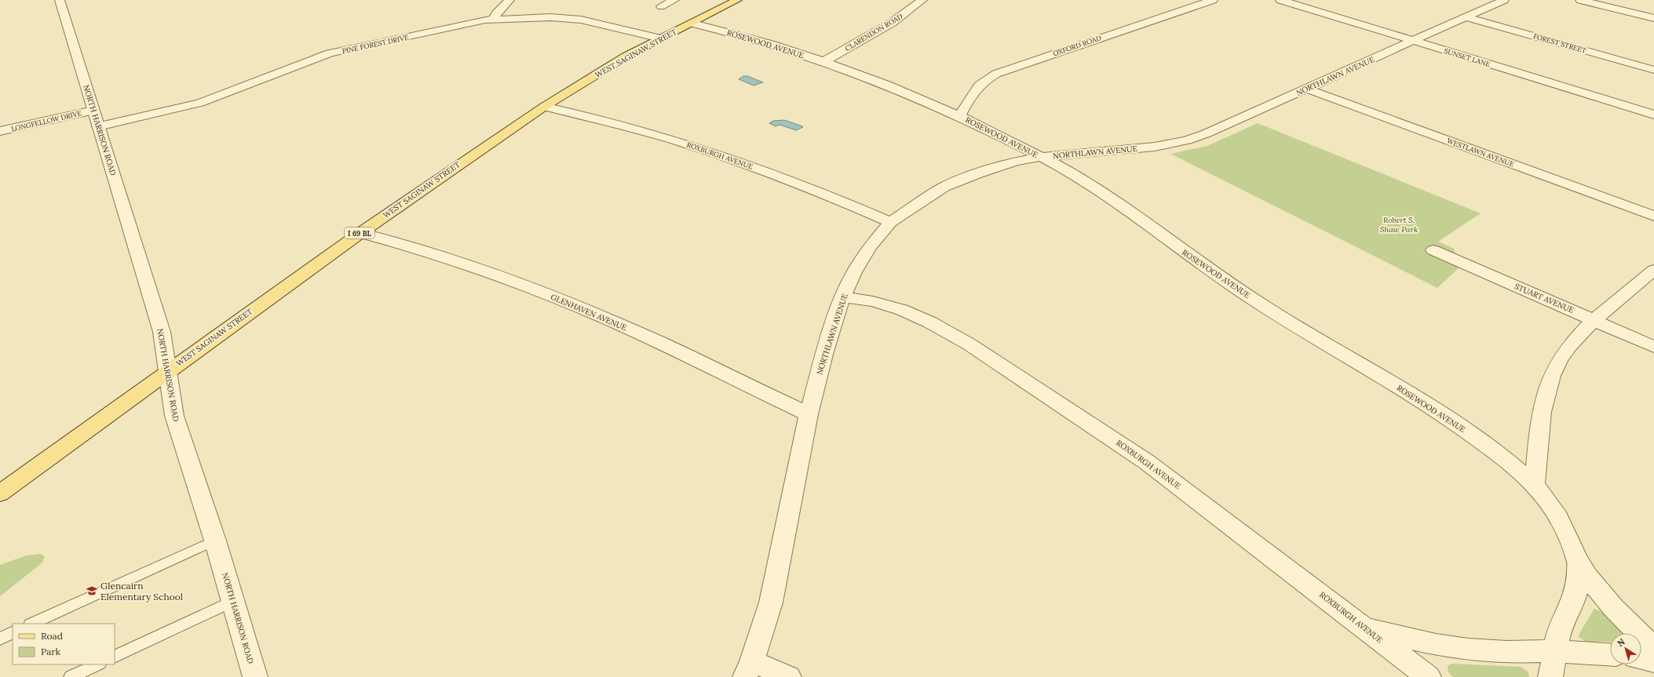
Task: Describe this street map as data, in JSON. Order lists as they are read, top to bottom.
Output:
{
  "streets": {
    "main road": ["WEST SAGINAW STREET", "I 69 BL"],
    "street": [
      "CLARENDON ROAD",
      "FOREST STREET",
      "PINE FOREST DRIVE",
      "ROSEWOOD AVENUE",
      "OXFORD ROAD",
      "SUNSET LANE",
      "NORTHLAWN AVENUE",
      "LONGFELLOW DRIVE",
      "NORTH HARRISON ROAD",
      "WESTLAWN AVENUE",
      "ROXBURGH AVENUE",
      "STUART AVENUE",
      "GLENHAVEN AVENUE"
    ]
  },
  "crossings": [
    ["CLARENDON ROAD", "ROSEWOOD AVENUE"],
    ["FOREST STREET", "NORTHLAWN AVENUE"],
    ["PINE FOREST DRIVE", "WEST SAGINAW STREET"],
    ["PINE FOREST DRIVE", "NORTH HARRISON ROAD"],
    ["ROSEWOOD AVENUE", "OXFORD ROAD"],
    ["ROSEWOOD AVENUE", "WEST SAGINAW STREET"],
    ["ROSEWOOD AVENUE", "NORTHLAWN AVENUE"],
    ["WEST SAGINAW STREET", "NORTH HARRISON ROAD"],
    ["WEST SAGINAW STREET", "ROXBURGH AVENUE"],
    ["WEST SAGINAW STREET", "GLENHAVEN AVENUE"],
    ["SUNSET LANE", "NORTHLAWN AVENUE"],
    ["NORTHLAWN AVENUE", "WESTLAWN AVENUE"],
    ["NORTHLAWN AVENUE", "ROXBURGH AVENUE"],
    ["NORTHLAWN AVENUE", "GLENHAVEN AVENUE"],
    ["LONGFELLOW DRIVE", "NORTH HARRISON ROAD"]
  ],
  "parks": ["Robert S. Shaw Park"],
  "places": {
    "school or university": ["Glencairn Elementary School"]
  },
  "legend": ["Road", "Park"],
  "north": "top left"
}
